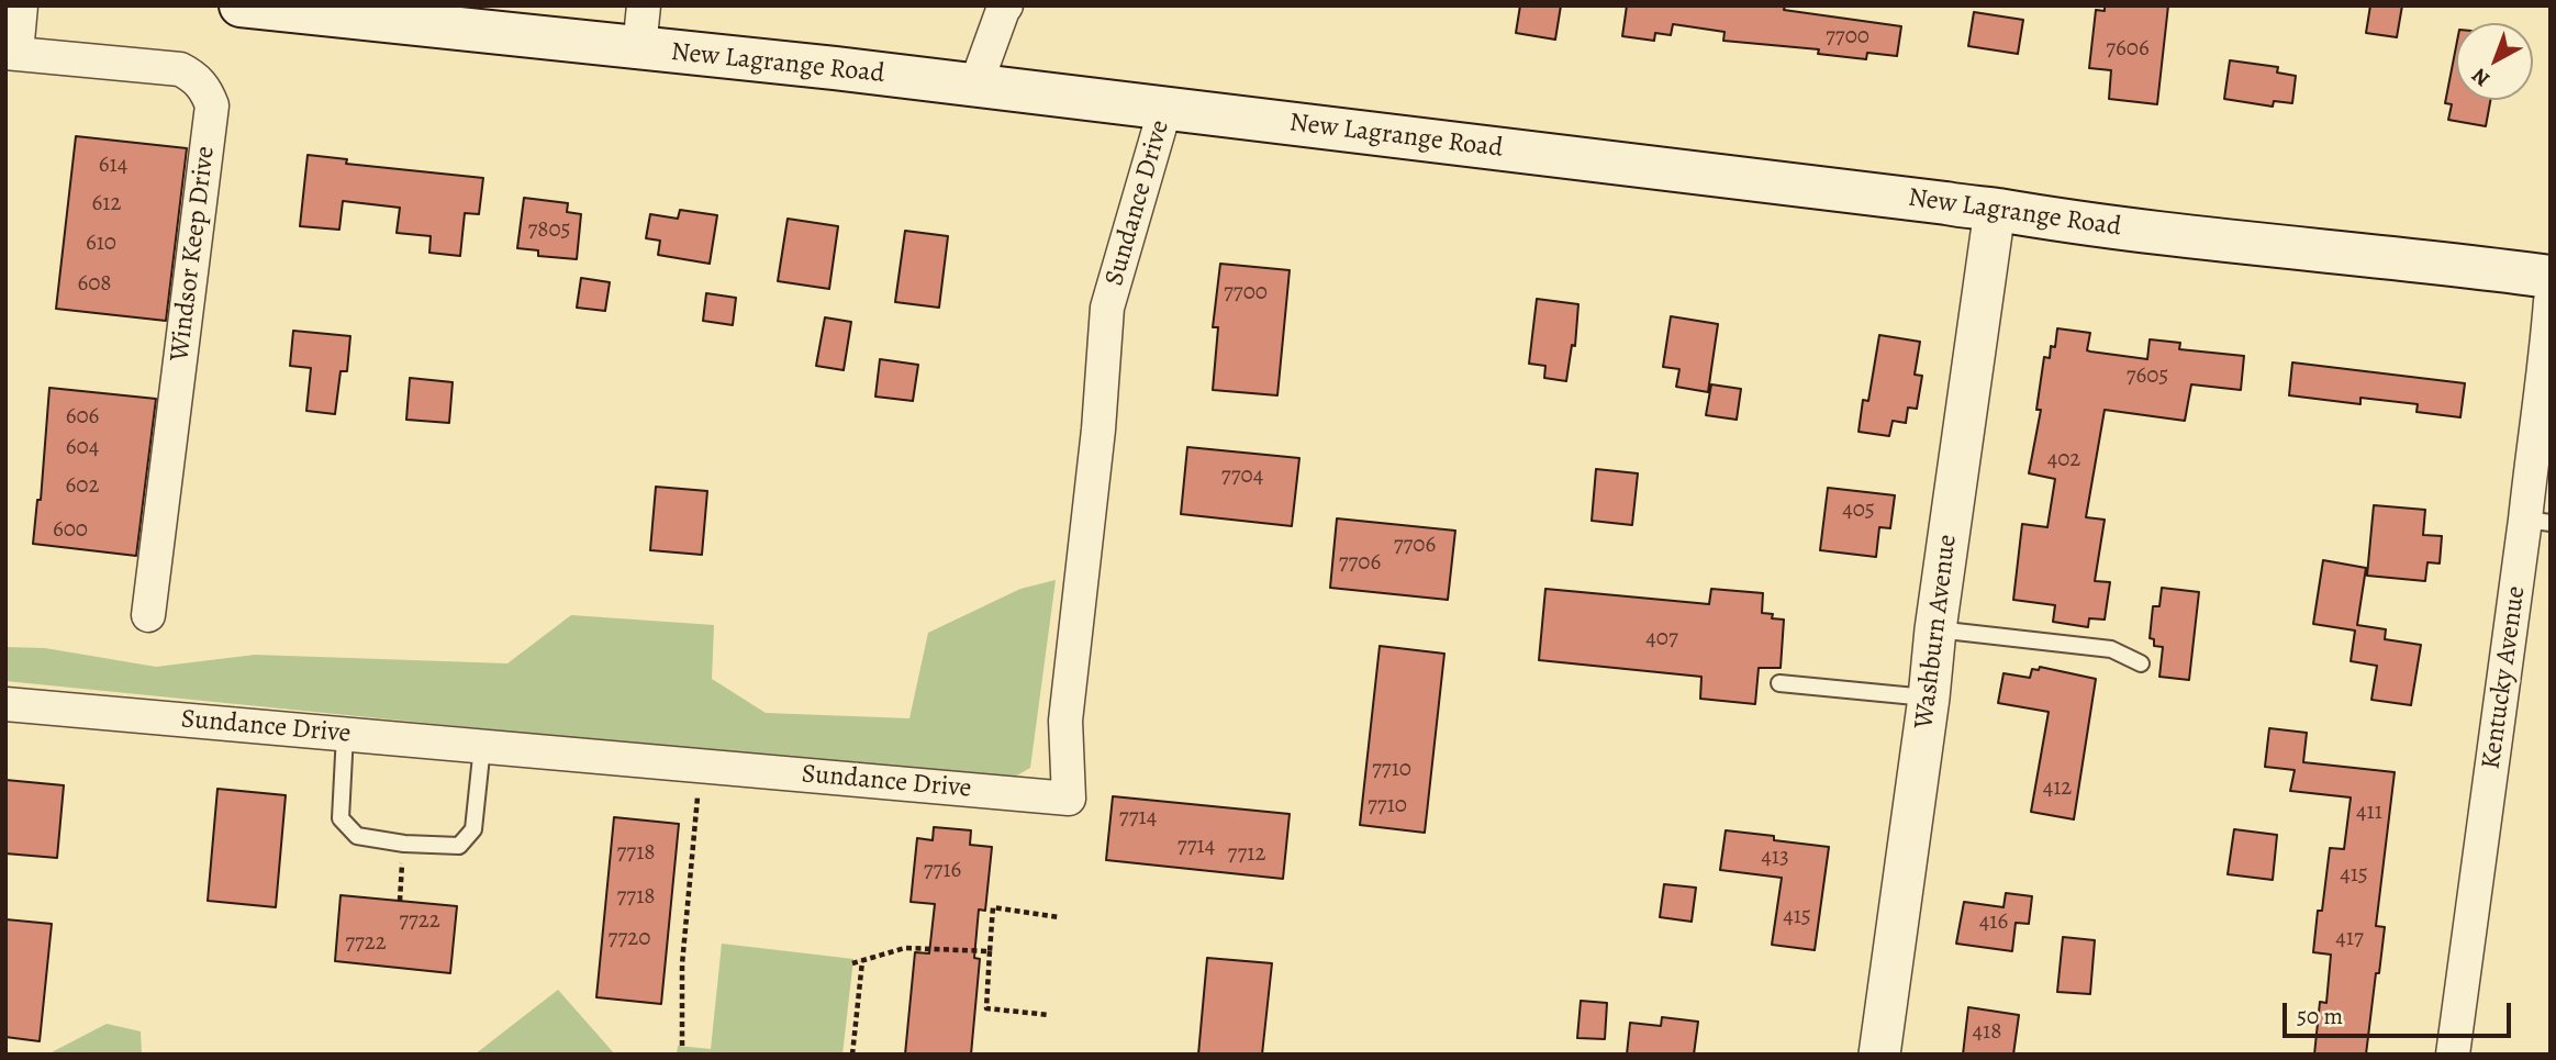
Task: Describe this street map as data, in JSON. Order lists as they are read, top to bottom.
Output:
{
  "streets": {
    "main road": ["New Lagrange Road"],
    "street": [
      "Sundance Drive",
      "Windsor Keep Drive",
      "Washburn Avenue",
      "Kentucky Avenue"
    ]
  },
  "crossings": [
    ["New Lagrange Road", "Sundance Drive"],
    ["New Lagrange Road", "Washburn Avenue"]
  ],
  "house_numbers": [
    "7700",
    "7606",
    "614",
    "612",
    "7805",
    "610",
    "608",
    "7700",
    "7605",
    "606",
    "604",
    "402",
    "7704",
    "602",
    "405",
    "600",
    "7706",
    "7706",
    "407",
    "7710",
    "412",
    "7710",
    "411",
    "7714",
    "7714",
    "7718",
    "7712",
    "413",
    "7716",
    "415",
    "7718",
    "415",
    "7722",
    "416",
    "7720",
    "417",
    "7722",
    "418"
  ],
  "scale_bar": "50 m",
  "north": "bottom left"
}
